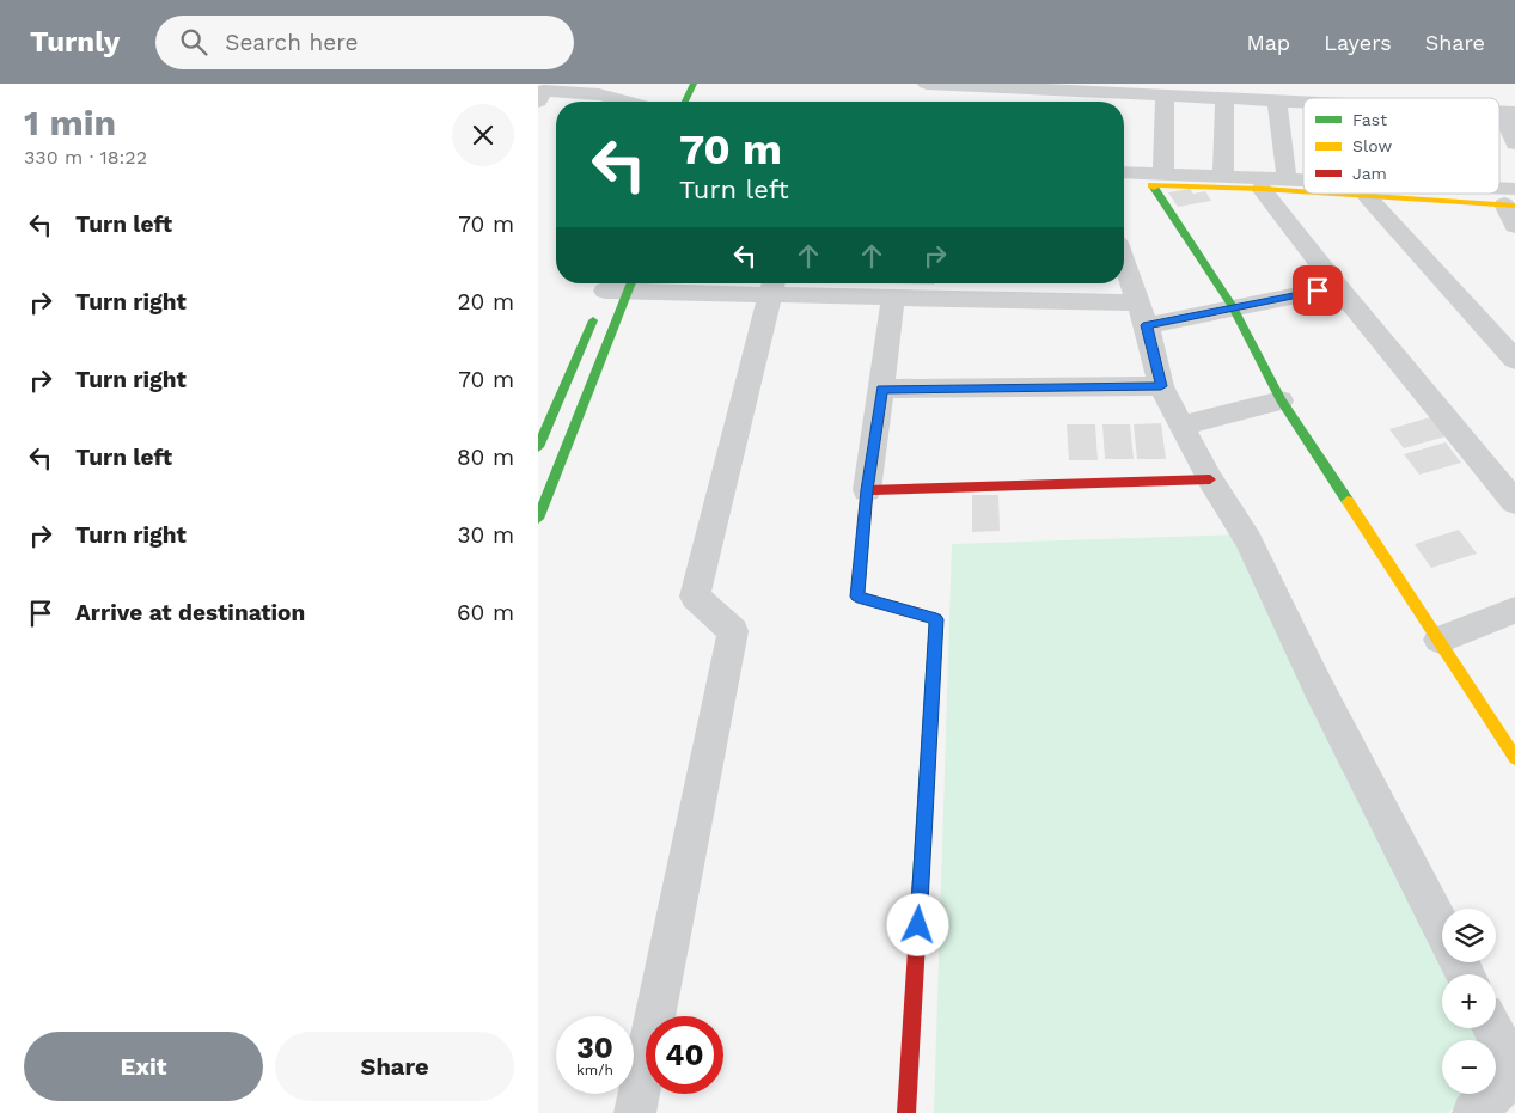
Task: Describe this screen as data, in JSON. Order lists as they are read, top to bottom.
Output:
{
  "legend": ["Fast", "Slow", "Jam"],
  "page": {
    "header": "Turnly",
    "search": "Search here",
    "nav": ["Map", "Layers", "Share"],
    "heading": ["1 min", "330 m · 18:22"],
    "turn": ["70 m", "Turn left"],
    "list": [
      {
        "name": "Turn left",
        "value": "70 m"
      },
      {
        "name": "Turn right",
        "value": "20 m"
      },
      {
        "name": "Turn right",
        "value": "70 m"
      },
      {
        "name": "Turn left",
        "value": "80 m"
      },
      {
        "name": "Turn right",
        "value": "30 m"
      },
      {
        "name": "Arrive at destination",
        "value": "60 m"
      }
    ],
    "map_buttons": ["+", "−"],
    "speed": "30 km/h",
    "limit": "40",
    "buttons": ["Exit", "Share"]
  }
}
